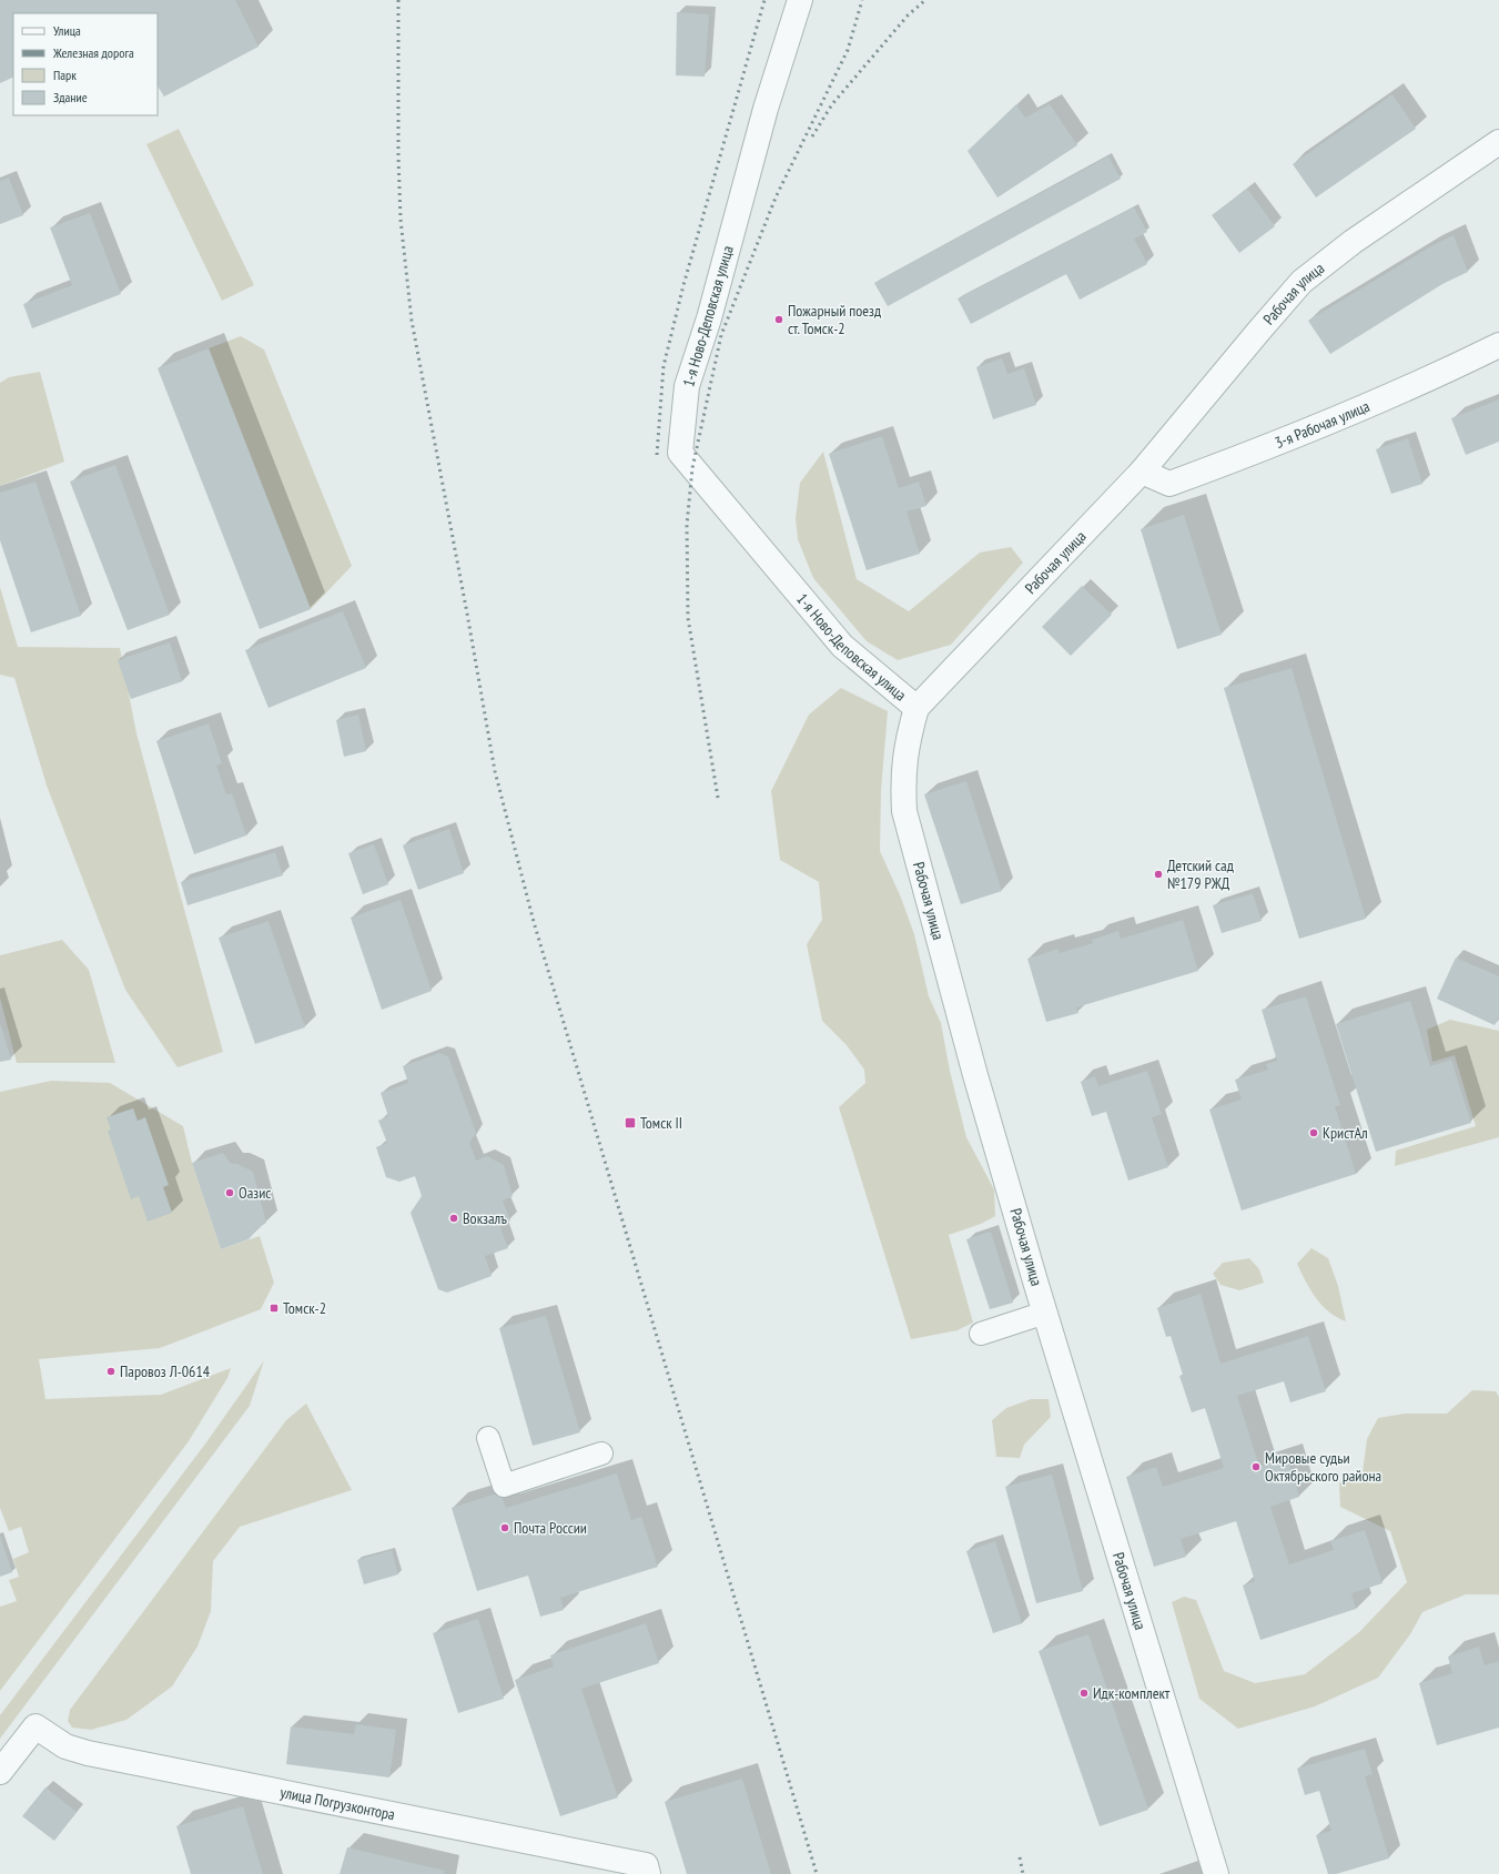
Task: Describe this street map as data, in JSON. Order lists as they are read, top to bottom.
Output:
{
  "streets": {
    "street": [
      "Рабочая улица",
      "1-я Ново-Деповская улица",
      "3-я Рабочая улица",
      "улица Погрузконтора"
    ]
  },
  "crossings": [
    ["Рабочая улица", "1-я Ново-Деповская улица"],
    ["Рабочая улица", "3-я Рабочая улица"]
  ],
  "places": {
    "other": [
      "Пожарный поезд ст. Томск-2",
      "Детский сад №179 РЖД",
      "КристАл",
      "Оазис",
      "Вокзалъ",
      "Паровоз Л-0614",
      "Мировые судьи Октябрьского района",
      "Почта России",
      "Идк-комплект"
    ],
    "transit": ["Томск II", "Томск-2"]
  },
  "legend": [
    "Улица",
    "Железная дорога",
    "Парк",
    "Здание"
  ]
}
